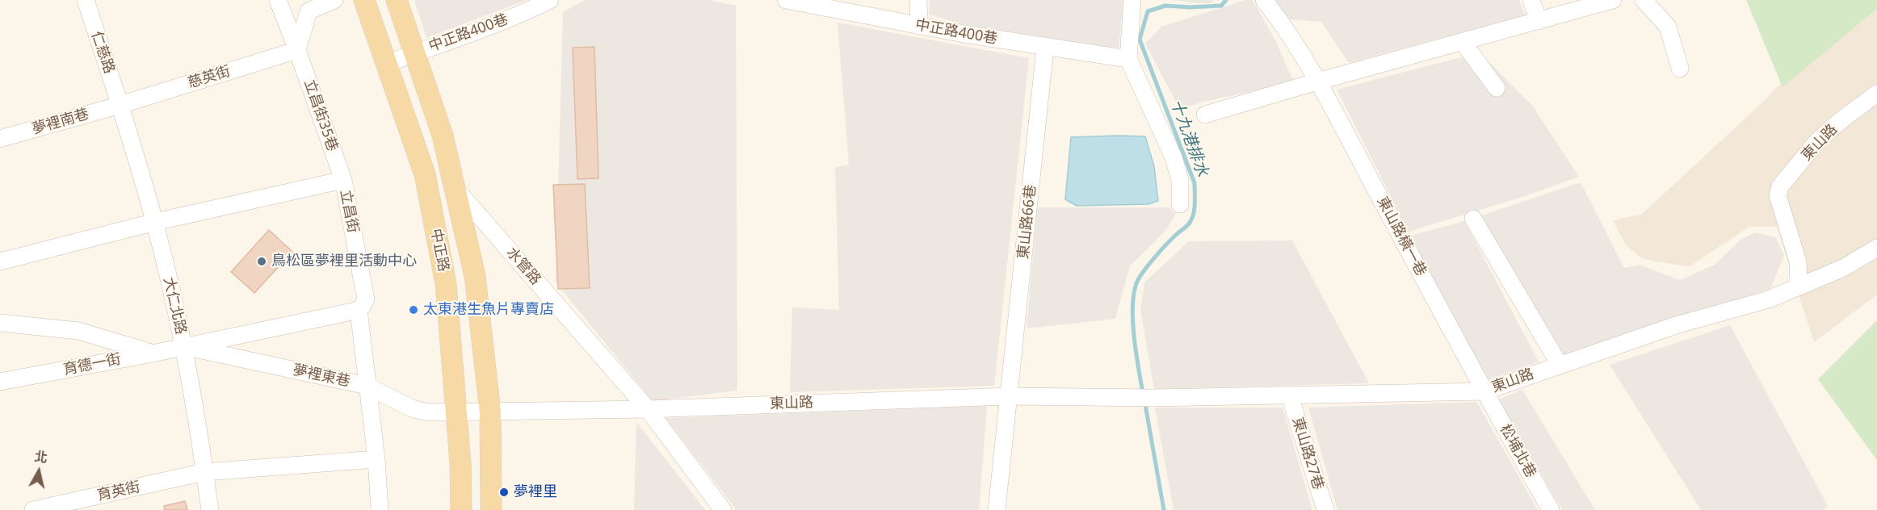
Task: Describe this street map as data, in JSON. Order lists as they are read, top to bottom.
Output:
{
  "streets": {
    "main road": ["中正路"],
    "street": [
      "中正路400巷",
      "仁慈路",
      "慈英街",
      "立昌街35巷",
      "夢裡南巷",
      "東山路",
      "立昌街",
      "東山路66巷",
      "東山路橫一巷",
      "水管路",
      "大仁北路",
      "育德一街",
      "夢裡東巷",
      "松埔北巷",
      "東山路27巷",
      "育英街"
    ]
  },
  "crossings": [
    ["中正路400巷", "東山路66巷"],
    ["中正路400巷", "中正路"],
    ["仁慈路", "慈英街"],
    ["仁慈路", "夢裡南巷"],
    ["仁慈路", "大仁北路"],
    ["慈英街", "立昌街35巷"],
    ["慈英街", "夢裡南巷"],
    ["慈英街", "大仁北路"],
    ["立昌街35巷", "立昌街"],
    ["夢裡南巷", "大仁北路"],
    ["東山路", "東山路66巷"],
    ["東山路", "東山路橫一巷"],
    ["東山路", "中正路"],
    ["東山路", "水管路"],
    ["東山路", "夢裡東巷"],
    ["東山路", "松埔北巷"],
    ["東山路", "東山路27巷"],
    ["立昌街", "大仁北路"],
    ["東山路橫一巷", "松埔北巷"],
    ["中正路", "水管路"],
    ["中正路", "夢裡東巷"],
    ["大仁北路", "育德一街"],
    ["大仁北路", "夢裡東巷"],
    ["大仁北路", "育英街"],
    ["育德一街", "夢裡東巷"]
  ],
  "water": ["十九港排水"],
  "places": ["鳥松區夢裡里活動中心", "太東港生魚片專賣店", "夢裡里"],
  "north": "top"
}
